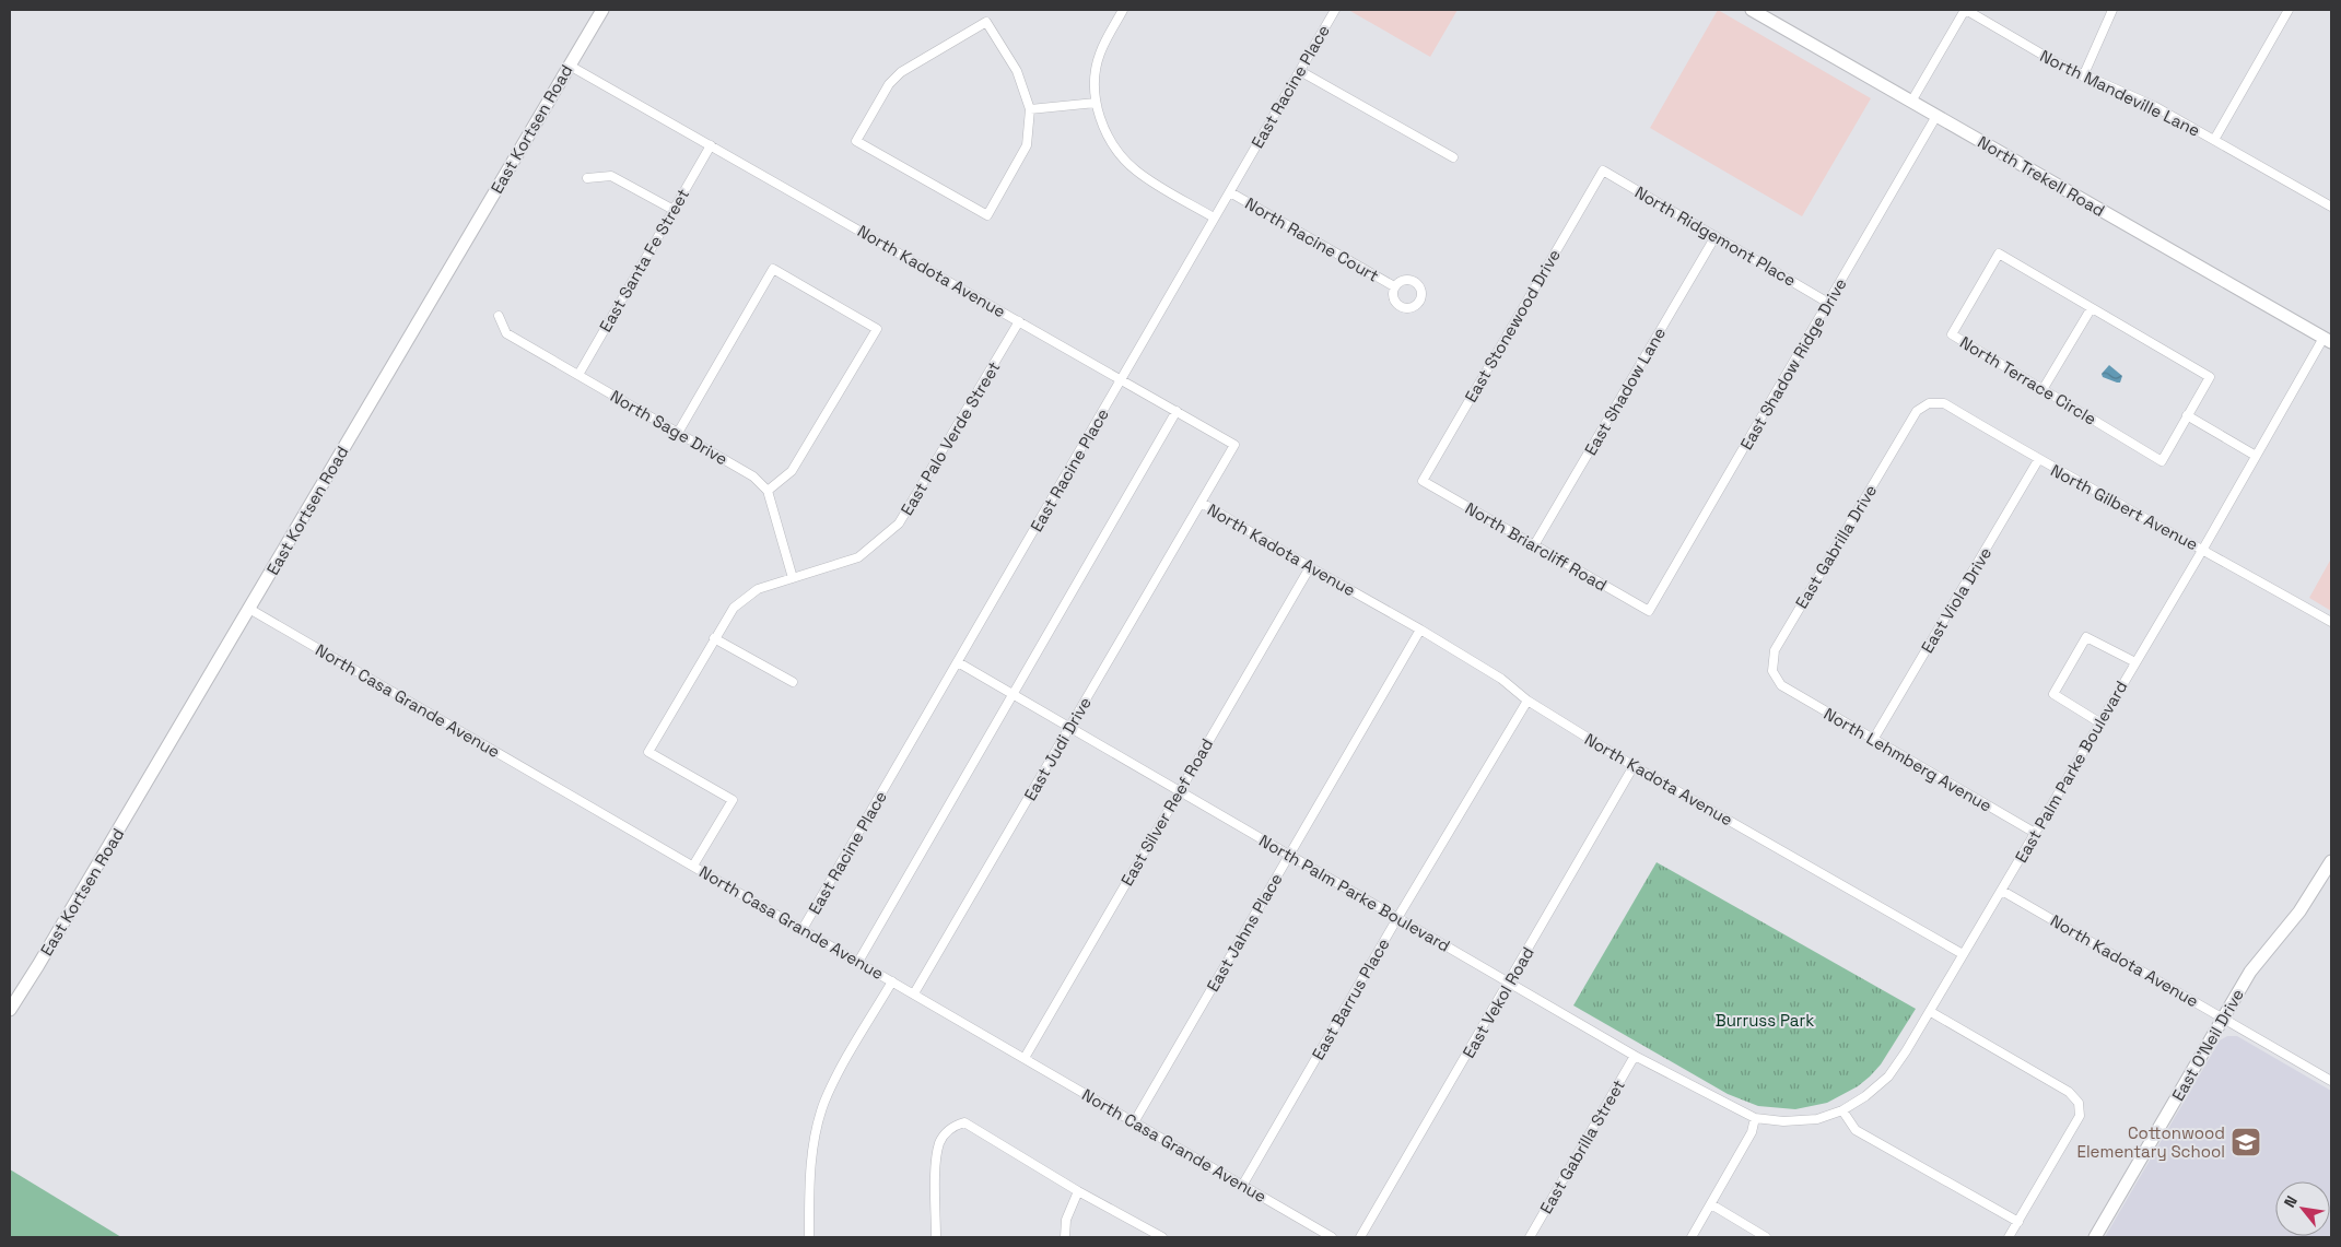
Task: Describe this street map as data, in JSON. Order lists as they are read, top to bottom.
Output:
{
  "streets": {
    "street": [
      "East Racine Place",
      "North Mandeville Lane",
      "East Kortsen Road",
      "North Trekell Road",
      "North Ridgemont Place",
      "North Racine Court",
      "East Santa Fe Street",
      "North Kadota Avenue",
      "East Stonewood Drive",
      "East Shadow Ridge Drive",
      "North Terrace Circle",
      "East Shadow Lane",
      "North Sage Drive",
      "East Palo Verde Street",
      "North Gilbert Avenue",
      "North Briarcliff Road",
      "East Gabrilla Drive",
      "East Viola Drive",
      "North Casa Grande Avenue",
      "East Judi Drive",
      "North Lehmberg Avenue",
      "East Palm Parke Boulevard",
      "East Silver Reef Road",
      "North Palm Parke Boulevard",
      "East Jahns Place",
      "East Barrus Place",
      "East Vekol Road",
      "East O'Neil Drive",
      "East Gabrilla Street"
    ]
  },
  "crossings": [
    ["East Racine Place", "North Racine Court"],
    ["East Racine Place", "North Kadota Avenue"],
    ["East Racine Place", "North Casa Grande Avenue"],
    ["East Racine Place", "North Palm Parke Boulevard"],
    ["East Kortsen Road", "North Kadota Avenue"],
    ["East Kortsen Road", "North Casa Grande Avenue"],
    ["North Trekell Road", "East Shadow Ridge Drive"],
    ["North Trekell Road", "East Palm Parke Boulevard"],
    ["North Ridgemont Place", "East Stonewood Drive"],
    ["North Ridgemont Place", "East Shadow Ridge Drive"],
    ["North Ridgemont Place", "East Shadow Lane"],
    ["East Santa Fe Street", "North Kadota Avenue"],
    ["East Santa Fe Street", "North Sage Drive"],
    ["North Kadota Avenue", "East Palo Verde Street"],
    ["North Kadota Avenue", "East Judi Drive"],
    ["North Kadota Avenue", "East Palm Parke Boulevard"],
    ["North Kadota Avenue", "East Silver Reef Road"],
    ["North Kadota Avenue", "East Jahns Place"],
    ["North Kadota Avenue", "East Barrus Place"],
    ["North Kadota Avenue", "East Vekol Road"],
    ["North Kadota Avenue", "East O'Neil Drive"],
    ["East Stonewood Drive", "North Briarcliff Road"],
    ["East Shadow Ridge Drive", "North Briarcliff Road"],
    ["East Shadow Lane", "North Briarcliff Road"],
    ["East Palo Verde Street", "North Casa Grande Avenue"],
    ["North Gilbert Avenue", "East Gabrilla Drive"],
    ["North Gilbert Avenue", "East Viola Drive"],
    ["North Gilbert Avenue", "East Palm Parke Boulevard"],
    ["East Gabrilla Drive", "North Lehmberg Avenue"],
    ["East Viola Drive", "North Lehmberg Avenue"],
    ["North Casa Grande Avenue", "East Judi Drive"],
    ["North Casa Grande Avenue", "East Silver Reef Road"],
    ["North Casa Grande Avenue", "East Jahns Place"],
    ["North Casa Grande Avenue", "East Barrus Place"],
    ["East Judi Drive", "North Palm Parke Boulevard"],
    ["North Lehmberg Avenue", "East Palm Parke Boulevard"],
    ["East Palm Parke Boulevard", "North Palm Parke Boulevard"],
    ["East Silver Reef Road", "North Palm Parke Boulevard"],
    ["North Palm Parke Boulevard", "East Jahns Place"],
    ["North Palm Parke Boulevard", "East Barrus Place"],
    ["North Palm Parke Boulevard", "East Vekol Road"],
    ["North Palm Parke Boulevard", "East Gabrilla Street"]
  ],
  "parks": ["Burruss Park"],
  "places": {
    "school or university": ["Cottonwood Elementary School"]
  },
  "north": "top left"
}
